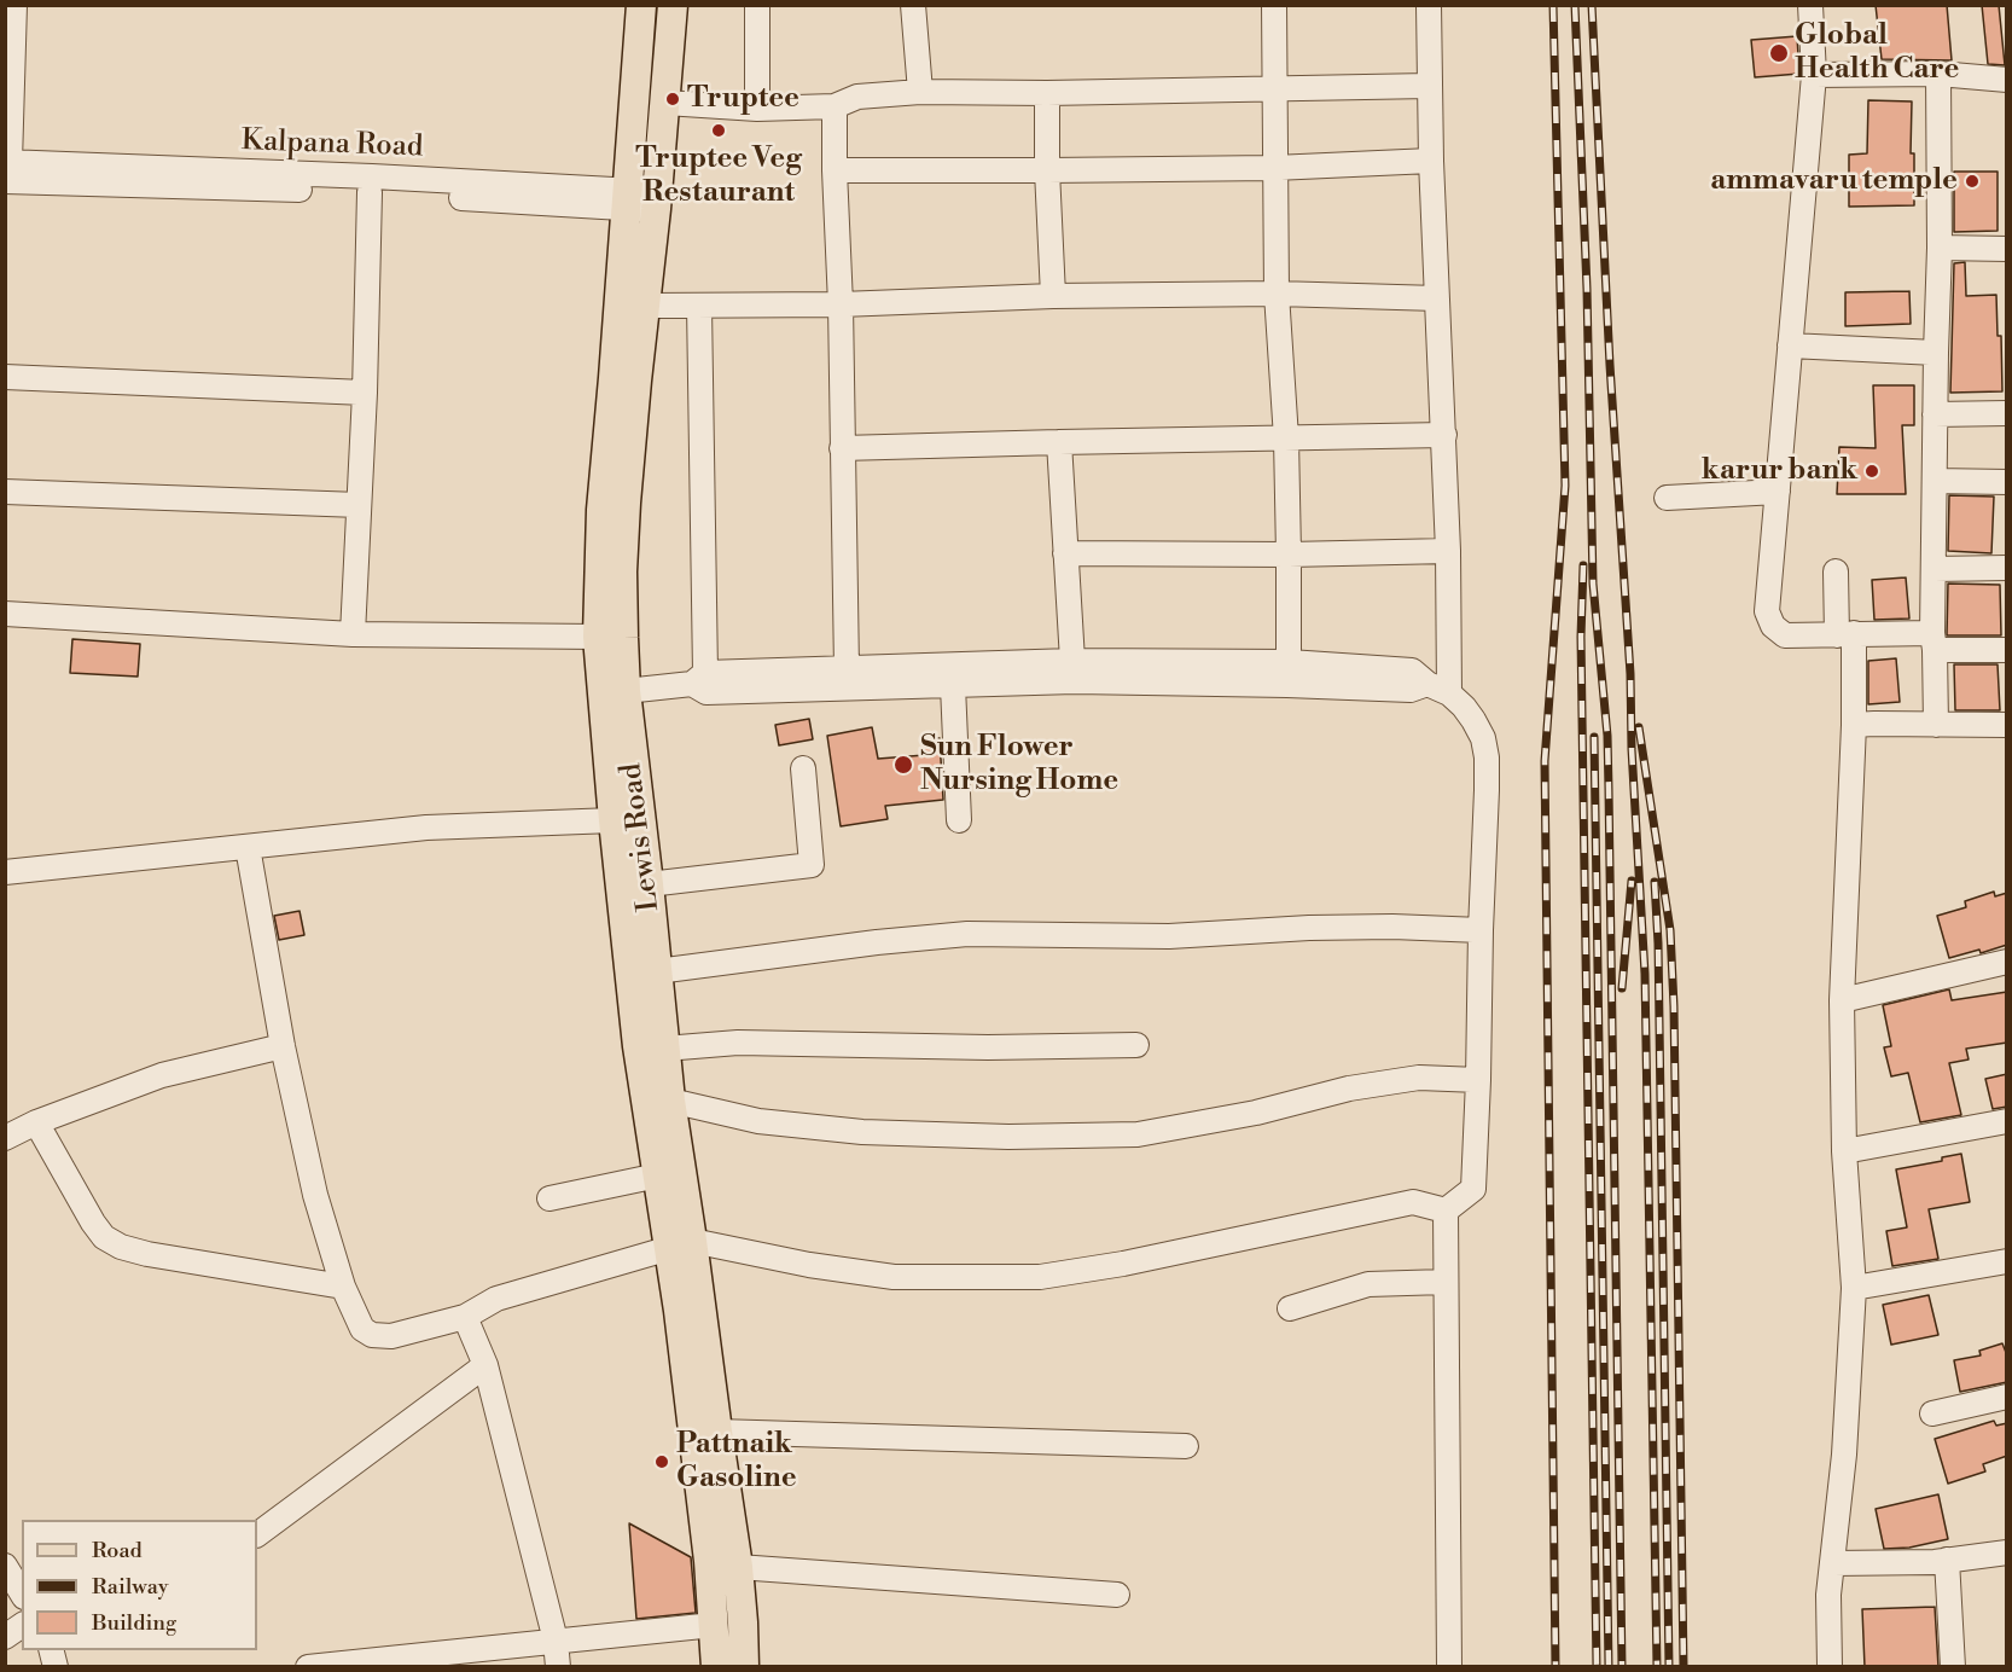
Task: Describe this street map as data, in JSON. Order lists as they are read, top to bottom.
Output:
{
  "streets": {
    "main road": ["Lewis Road"],
    "street": ["Kalpana Road"]
  },
  "crossings": [
    ["Kalpana Road", "Lewis Road"]
  ],
  "places": [
    "Global Health Care",
    "Truptee",
    "Truptee Veg Restaurant",
    "ammavaru temple",
    "karur bank",
    "Sun Flower Nursing Home",
    "Pattnaik Gasoline"
  ],
  "legend": ["Road", "Railway", "Building"]
}
